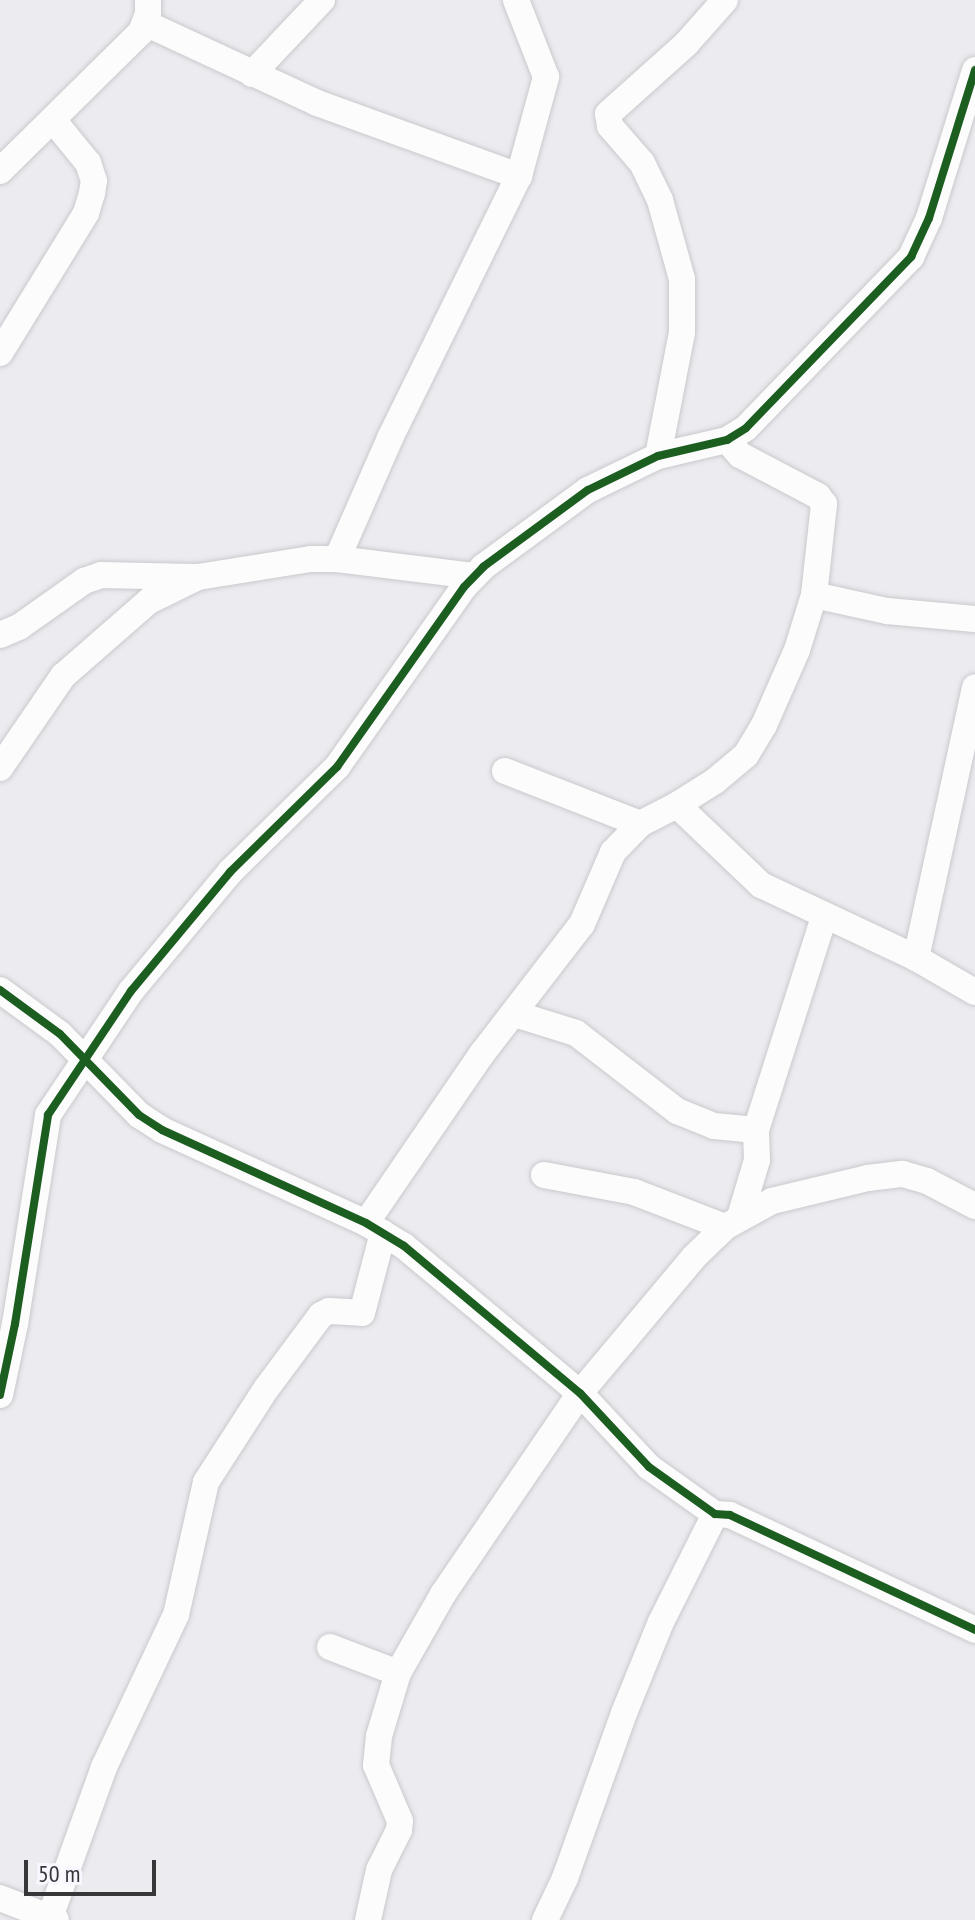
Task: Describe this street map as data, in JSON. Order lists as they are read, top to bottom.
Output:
{
  "scale_bar": "50 m"
}
